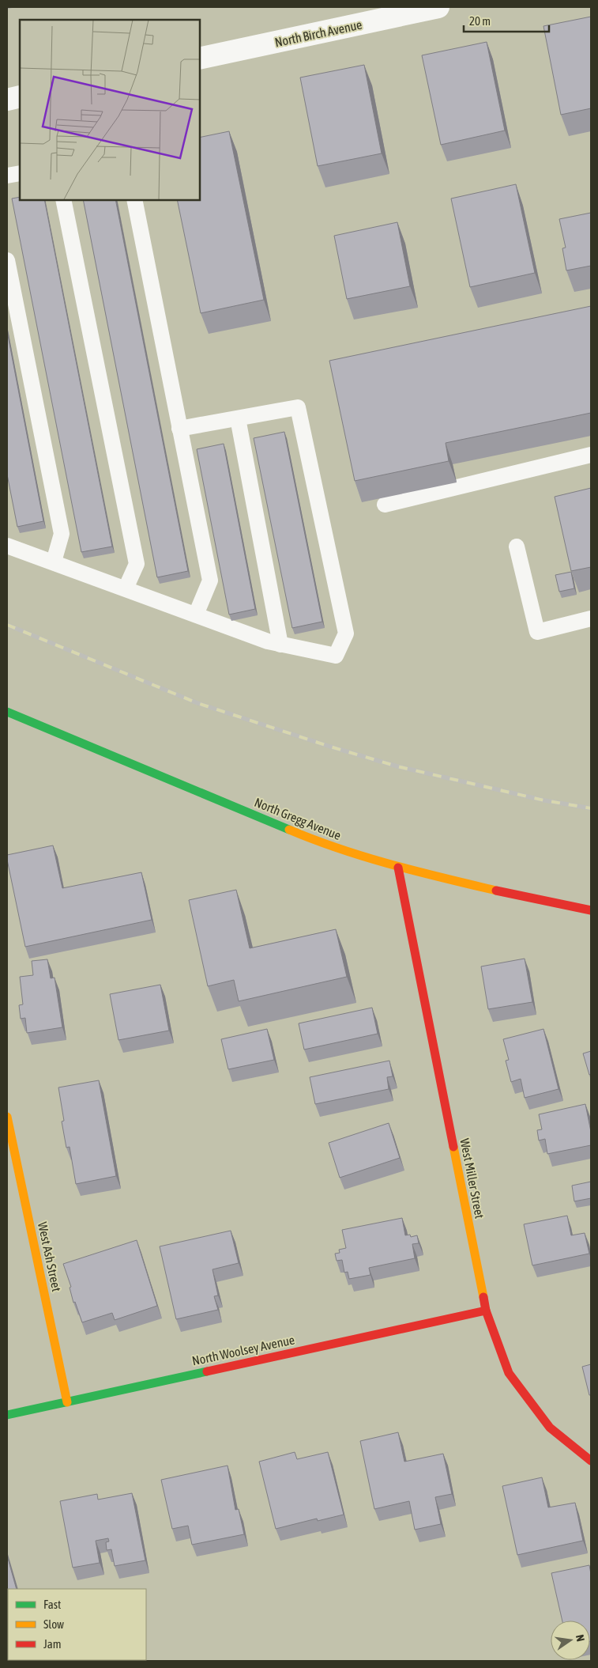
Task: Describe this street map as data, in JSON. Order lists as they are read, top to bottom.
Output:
{
  "streets": {
    "street": [
      "North Birch Avenue",
      "North Gregg Avenue",
      "West Miller Street",
      "West Ash Street",
      "North Woolsey Avenue"
    ]
  },
  "crossings": [
    ["North Gregg Avenue", "West Miller Street"],
    ["West Miller Street", "North Woolsey Avenue"],
    ["West Ash Street", "North Woolsey Avenue"]
  ],
  "legend": ["Fast", "Slow", "Jam"],
  "scale_bar": "20 m",
  "north": "right"
}
